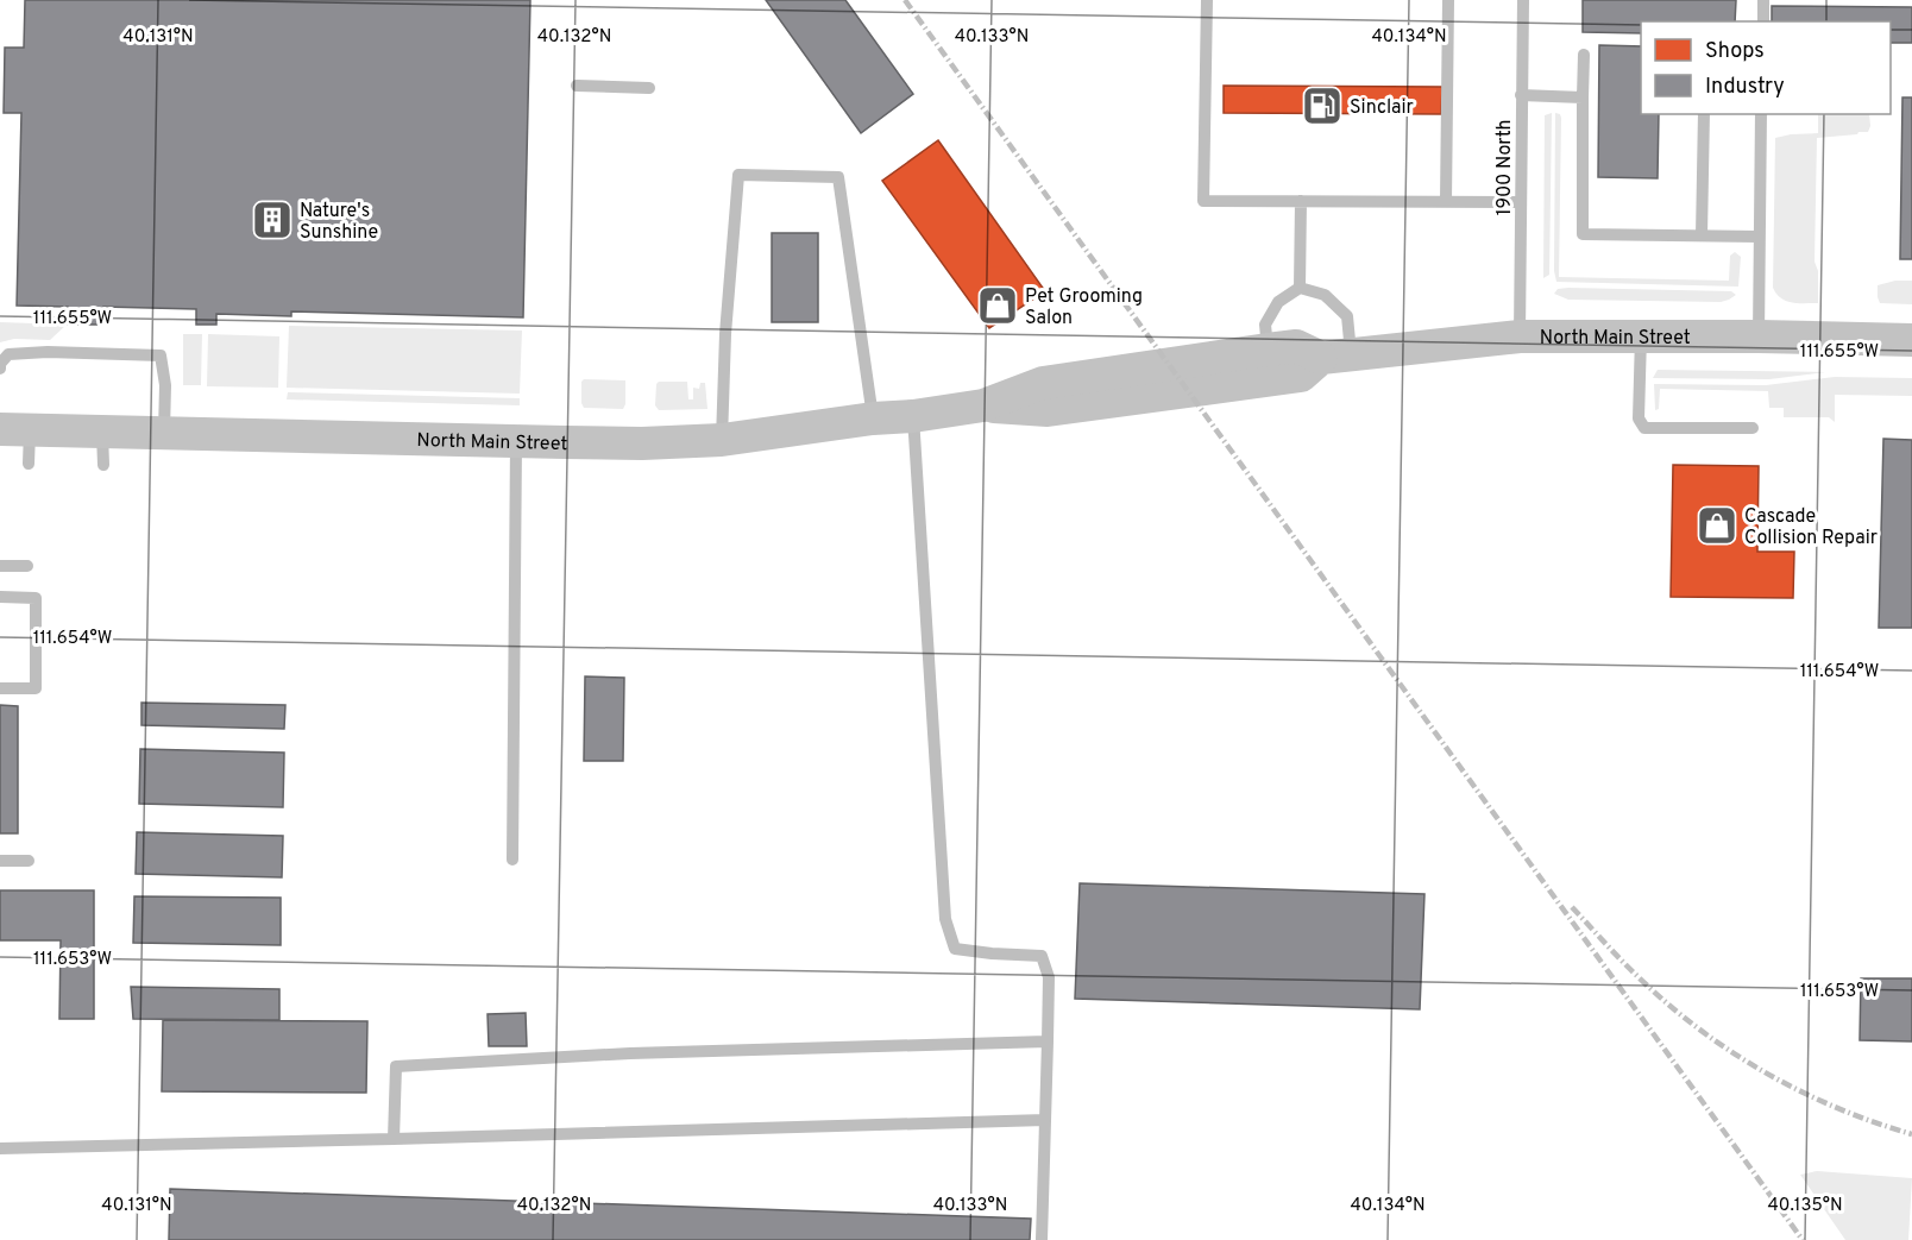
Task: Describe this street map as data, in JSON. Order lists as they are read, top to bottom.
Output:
{
  "streets": {
    "main road": ["North Main Street"],
    "lane": ["1900 North"]
  },
  "crossings": [
    ["1900 North", "North Main Street"]
  ],
  "places": {
    "fuel station": ["Sinclair"],
    "building": ["Nature's Sunshine"],
    "shop": ["Pet Grooming Salon", "Cascade Collision Repair"]
  },
  "legend": ["Shops", "Industry"],
  "coordinates": [
    "40.131°N",
    "40.132°N",
    "40.133°N",
    "40.134°N",
    "111.655°W",
    "111.654°W",
    "111.653°W",
    "40.135°N"
  ]
}
